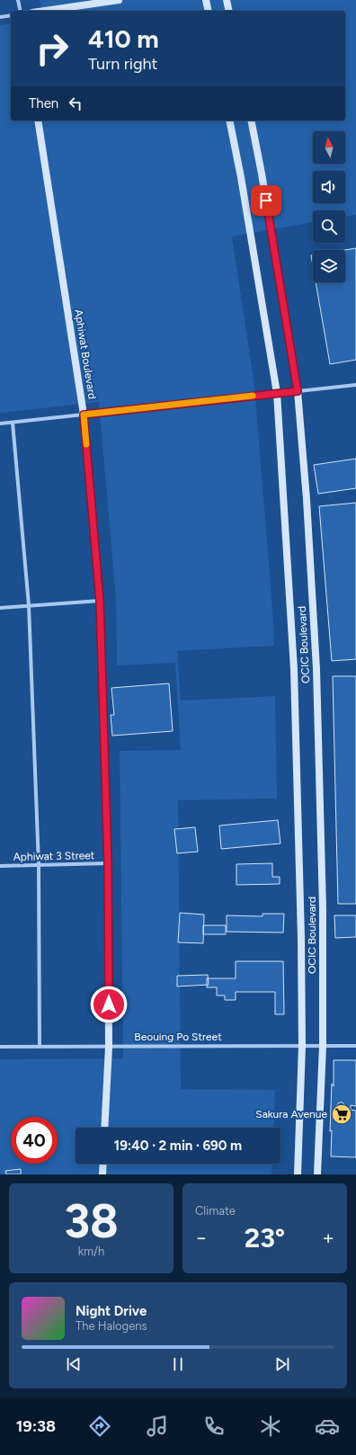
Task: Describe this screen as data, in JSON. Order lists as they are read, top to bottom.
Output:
{
  "streets": {
    "street": [
      "Aphiwat Boulevard",
      "OCIC Boulevard",
      "Aphiwat 3 Street",
      "Beouing Po Street"
    ]
  },
  "crossings": [
    ["Aphiwat Boulevard", "Aphiwat 3 Street"],
    ["Aphiwat Boulevard", "Beouing Po Street"],
    ["OCIC Boulevard", "Beouing Po Street"]
  ],
  "places": {
    "supermarket": ["Sakura Avenue"]
  },
  "north": "top",
  "page": {
    "turn": ["410 m", "Turn right"],
    "then": "Then",
    "limit": "40",
    "trip": "19:40 · 2 min · 690 m",
    "tile": [
      ["38", "km/h"],
      "Climate"
    ],
    "heat": ["−", "23°", "+"],
    "song": ["Night Drive", "The Halogens"],
    "tabs": "19:38"
  }
}
